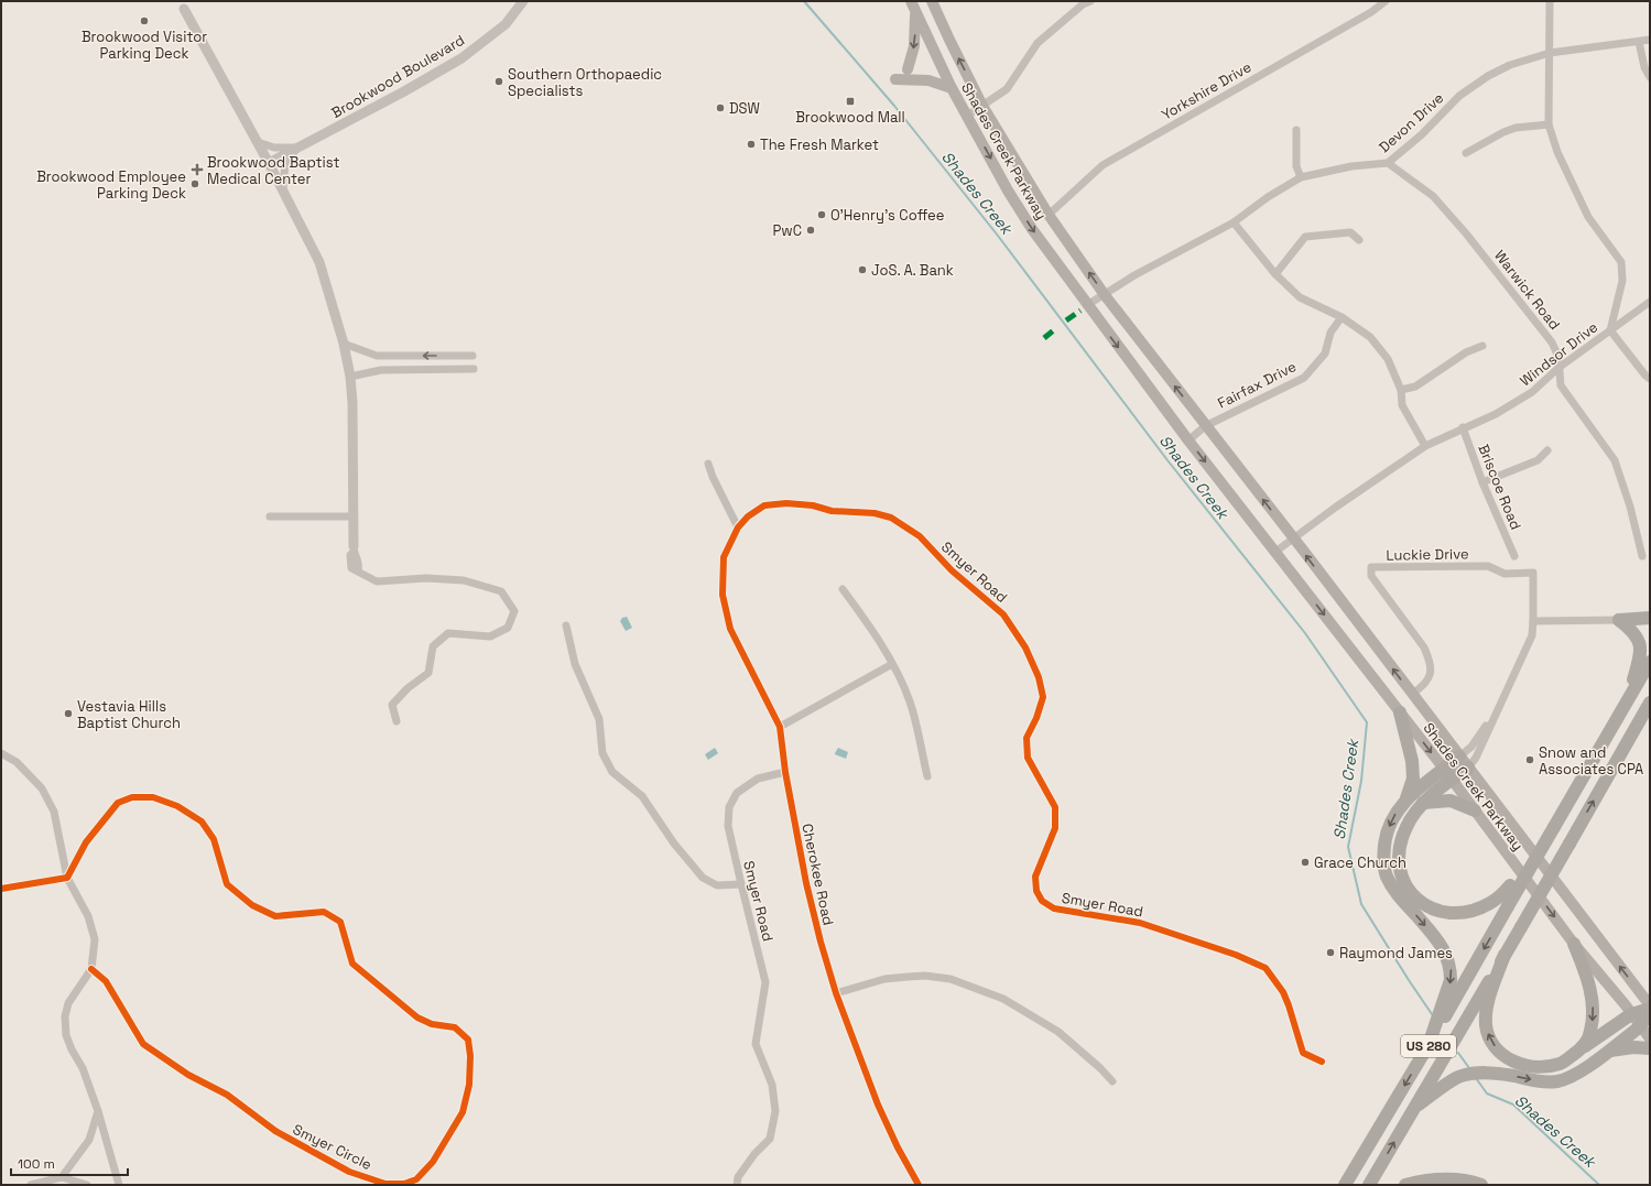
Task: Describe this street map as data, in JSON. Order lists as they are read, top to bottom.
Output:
{
  "streets": {
    "highway": ["US 280"],
    "main road": ["Shades Creek Parkway"],
    "street": [
      "Brookwood Boulevard",
      "Yorkshire Drive",
      "Devon Drive",
      "Warwick Road",
      "Windsor Drive",
      "Fairfax Drive",
      "Briscoe Road",
      "Luckie Drive",
      "Smyer Road",
      "Cherokee Road",
      "Smyer Circle"
    ]
  },
  "crossings": [
    ["Yorkshire Drive", "Shades Creek Parkway"],
    ["Devon Drive", "Shades Creek Parkway"],
    ["Devon Drive", "Warwick Road"],
    ["Devon Drive", "Windsor Drive"],
    ["Shades Creek Parkway", "Windsor Drive"],
    ["Shades Creek Parkway", "Fairfax Drive"],
    ["Shades Creek Parkway", "Luckie Drive"],
    ["Warwick Road", "Windsor Drive"],
    ["Windsor Drive", "Briscoe Road"],
    ["Smyer Road", "Cherokee Road"]
  ],
  "water": ["Shades Creek"],
  "places": {
    "other": [
      "Brookwood Visitor Parking Deck",
      "Southern Orthopaedic Specialists",
      "DSW",
      "The Fresh Market",
      "Brookwood Employee Parking Deck",
      "O'Henry's Coffee",
      "PwC",
      "JoS. A. Bank",
      "Vestavia Hills Baptist Church",
      "Snow and Associates CPA",
      "Grace Church",
      "Raymond James"
    ],
    "transit": ["Brookwood Mall"],
    "health": ["Brookwood Baptist Medical Center"]
  },
  "scale_bar": "100 m"
}
